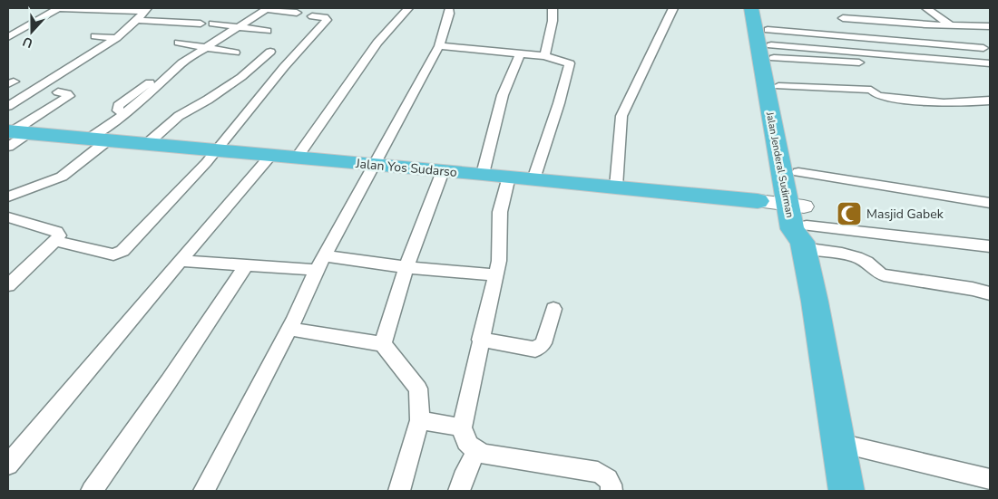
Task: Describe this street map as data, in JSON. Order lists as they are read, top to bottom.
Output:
{
  "streets": {
    "highway": ["Jalan Jenderal Sudirman", "Jalan Yos Sudarso"]
  },
  "crossings": [
    ["Jalan Jenderal Sudirman", "Jalan Yos Sudarso"]
  ],
  "places": {
    "mosque": ["Masjid Gabek"]
  },
  "north": "bottom"
}
